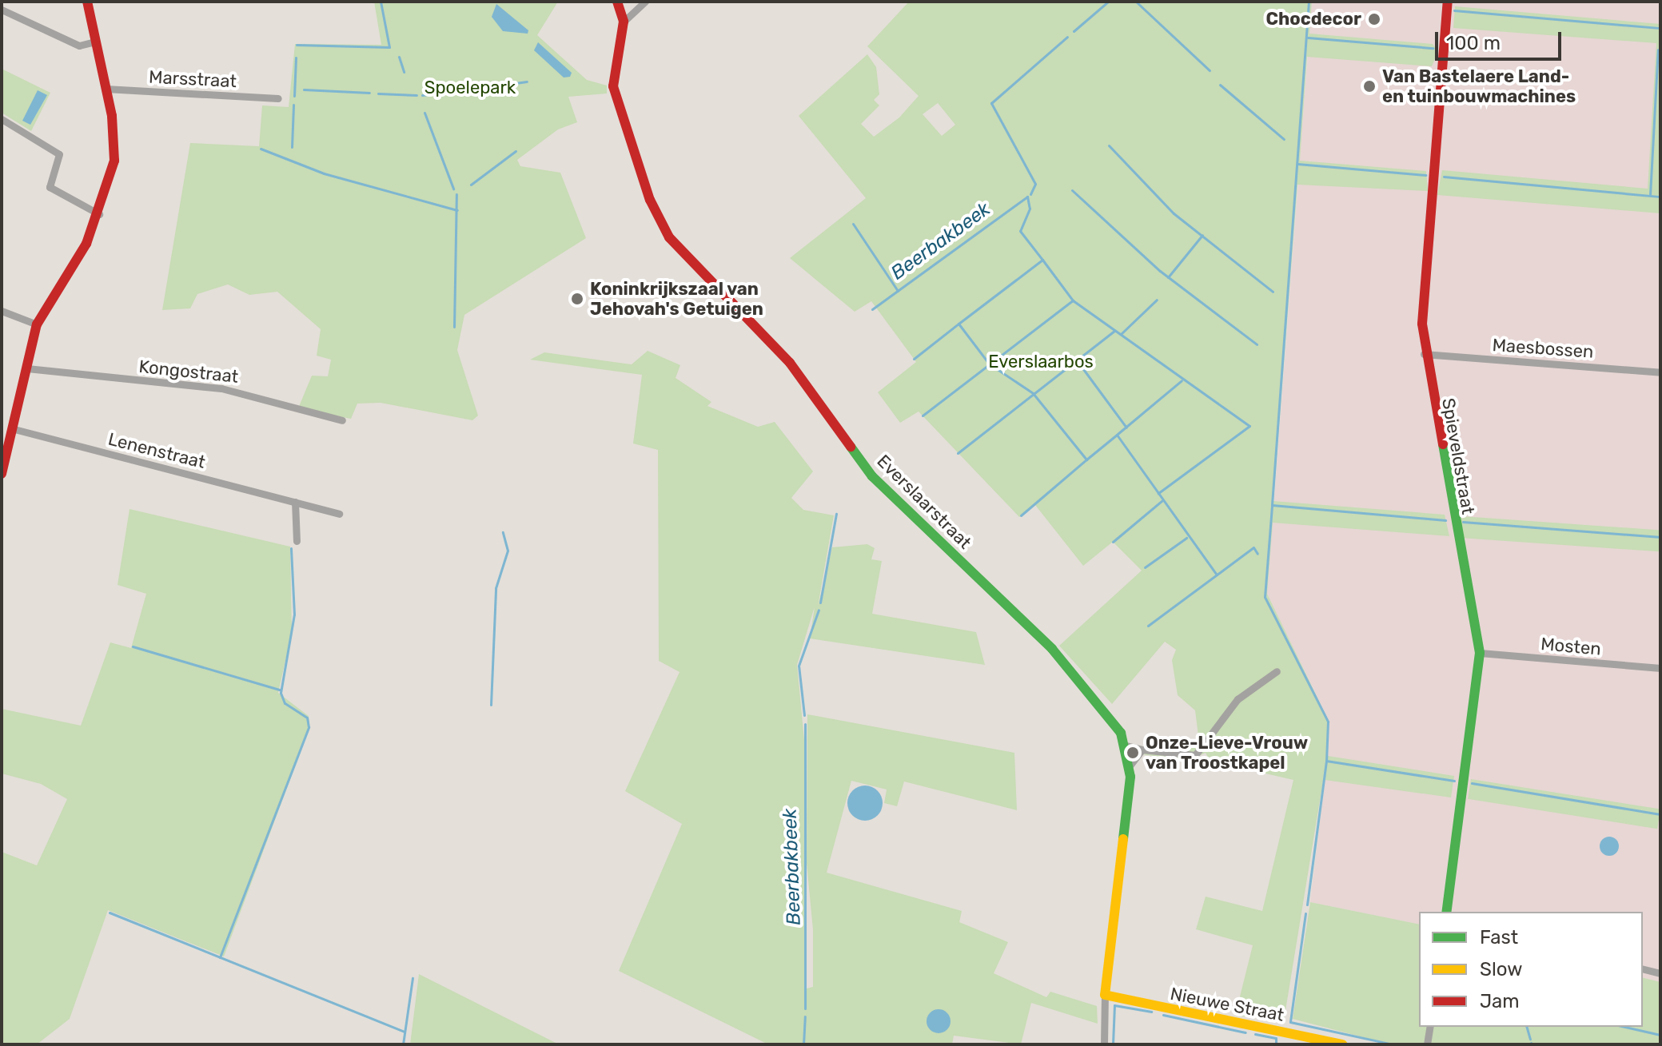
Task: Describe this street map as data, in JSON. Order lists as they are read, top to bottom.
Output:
{
  "streets": {
    "street": [
      "Marsstraat",
      "Maesbossen",
      "Kongostraat",
      "Lenenstraat",
      "Spieveldstraat",
      "Everslaarstraat",
      "Mosten",
      "Nieuwe Straat"
    ]
  },
  "crossings": [
    ["Maesbossen", "Spieveldstraat"],
    ["Spieveldstraat", "Mosten"],
    ["Everslaarstraat", "Nieuwe Straat"]
  ],
  "water": ["Beerbakbeek"],
  "parks": ["Spoelepark", "Everslaarbos"],
  "places": [
    "Chocdecor",
    "Van Bastelaere Land- en tuinbouwmachines",
    "Koninkrijkszaal van Jehovah's Getuigen",
    "Onze-Lieve-Vrouw van Troostkapel"
  ],
  "legend": ["Fast", "Slow", "Jam"],
  "scale_bar": "100 m"
}
